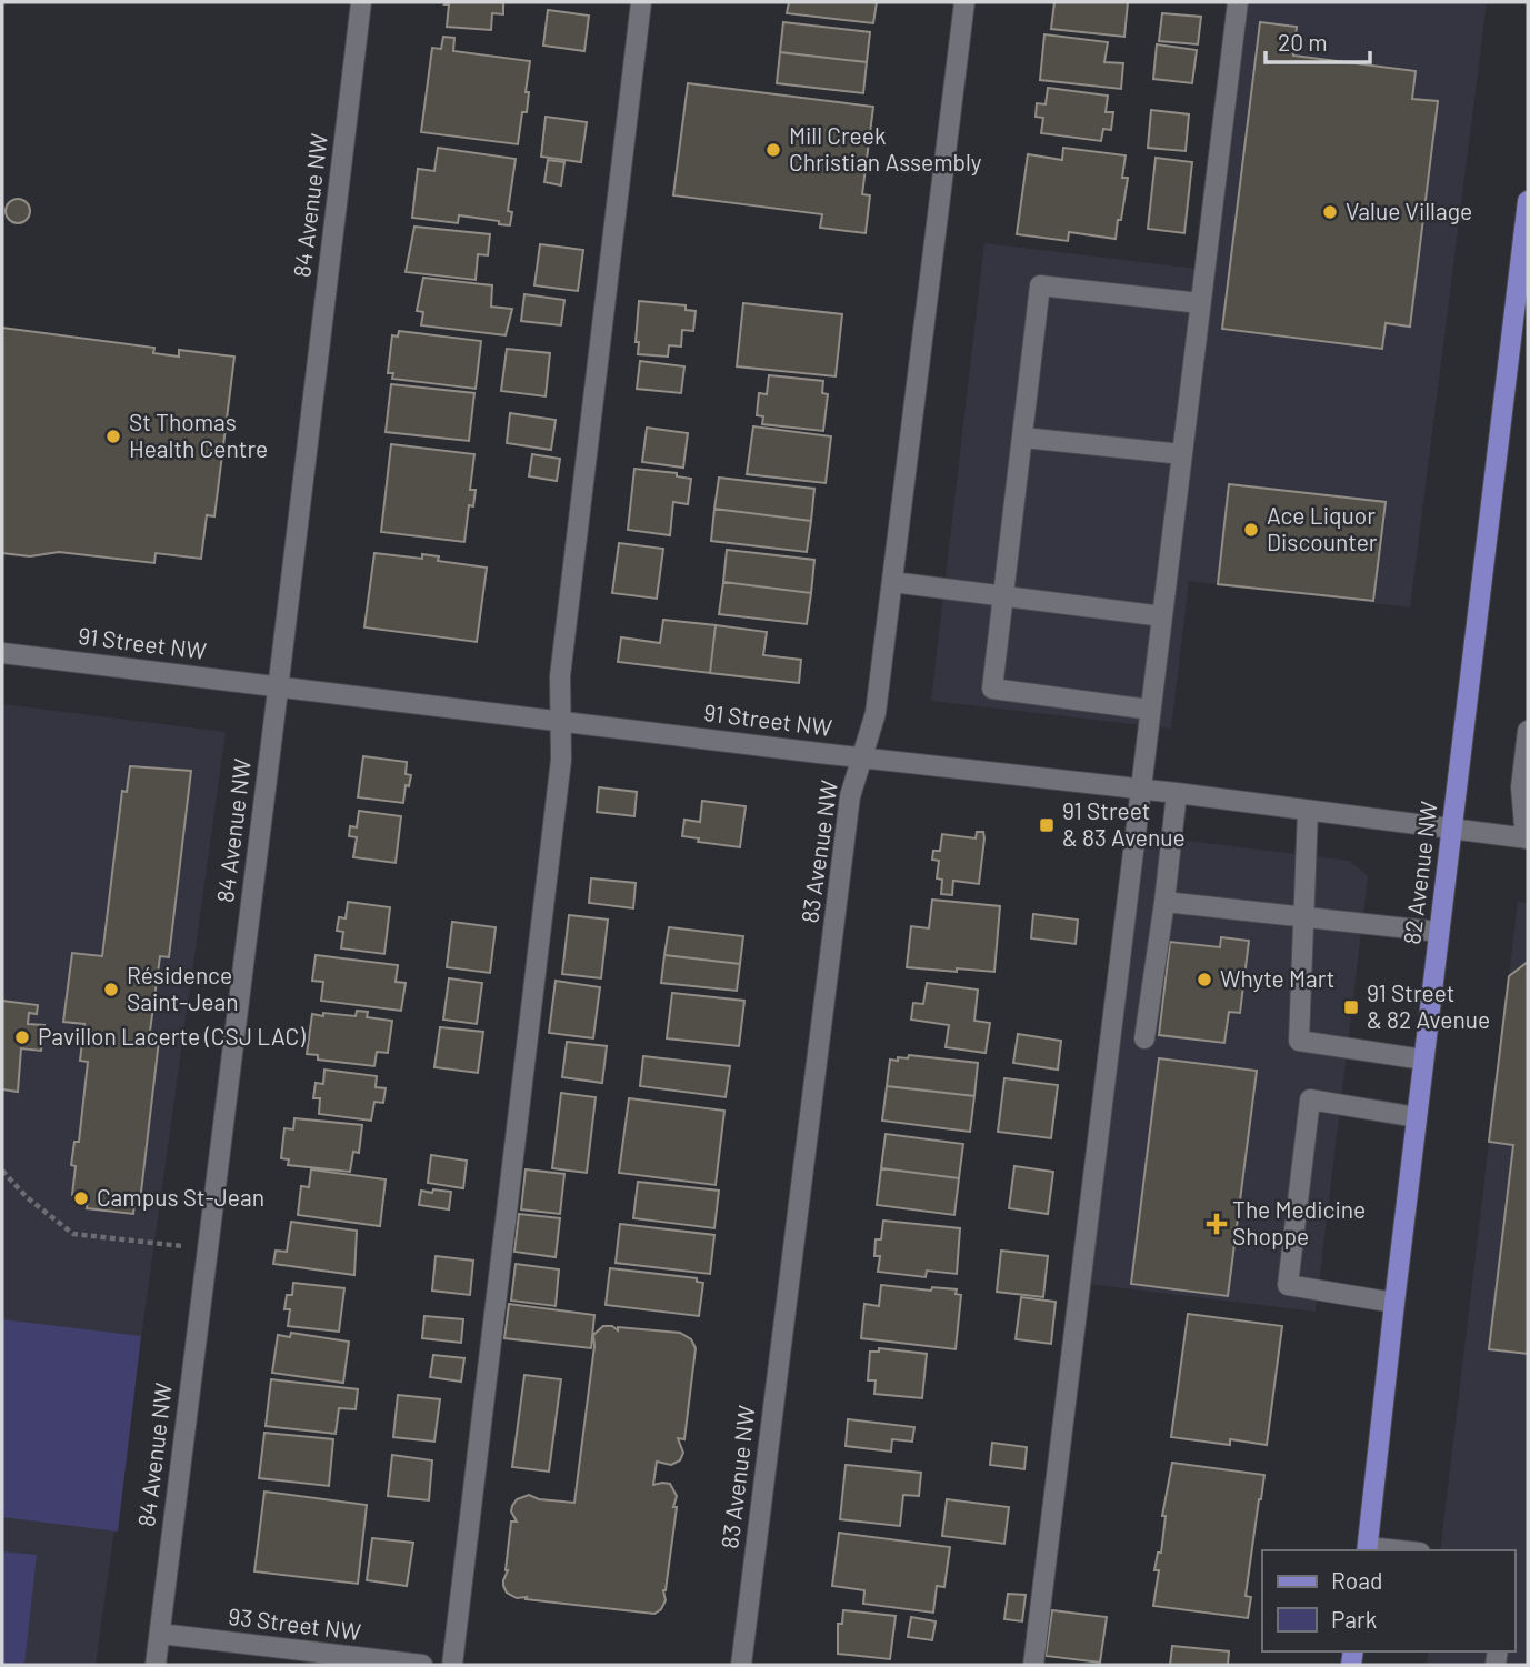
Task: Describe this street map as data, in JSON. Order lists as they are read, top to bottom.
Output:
{
  "streets": {
    "main road": ["82 Avenue NW"],
    "street": [
      "84 Avenue NW",
      "91 Street NW",
      "83 Avenue NW",
      "93 Street NW"
    ]
  },
  "crossings": [
    ["84 Avenue NW", "91 Street NW"],
    ["84 Avenue NW", "93 Street NW"],
    ["91 Street NW", "83 Avenue NW"],
    ["91 Street NW", "82 Avenue NW"]
  ],
  "places": {
    "other": [
      "Mill Creek Christian Assembly",
      "Value Village",
      "St Thomas Health Centre",
      "Ace Liquor Discounter",
      "Whyte Mart",
      "Résidence Saint-Jean",
      "Pavillon Lacerte (CSJ LAC)",
      "Campus St-Jean"
    ],
    "transit": ["91 Street & 83 Avenue", "91 Street & 82 Avenue"],
    "health": ["The Medicine Shoppe"]
  },
  "legend": ["Road", "Park"],
  "scale_bar": "20 m"
}
